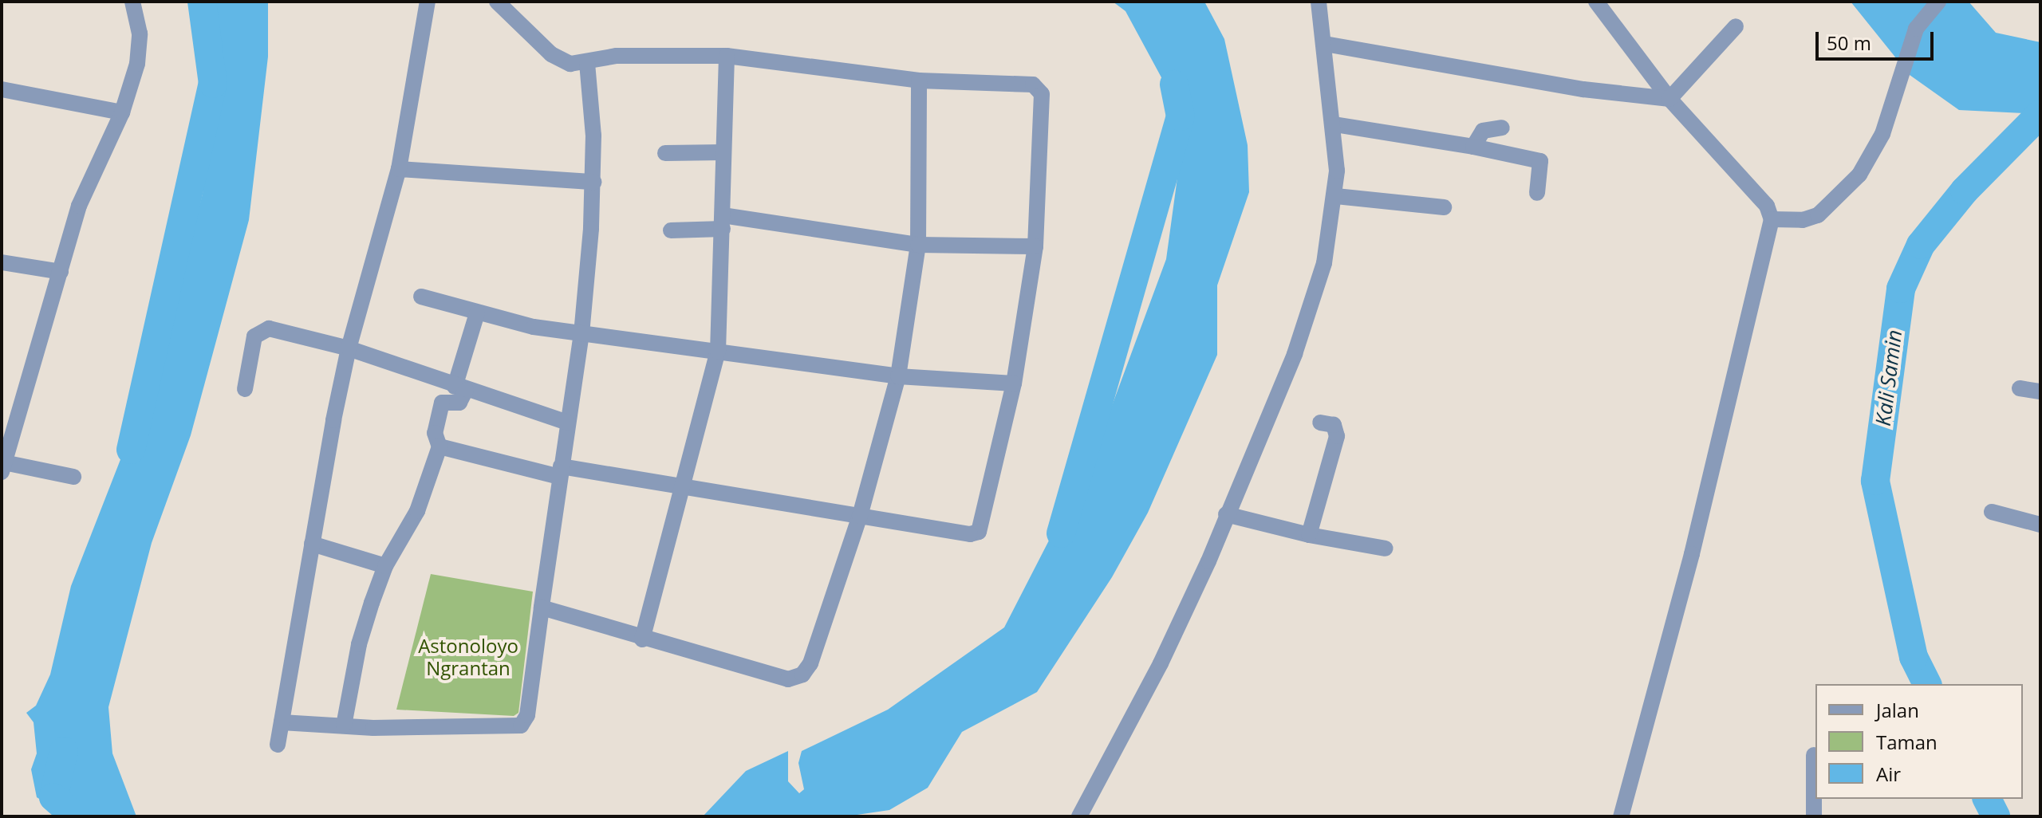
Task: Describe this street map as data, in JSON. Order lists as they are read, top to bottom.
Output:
{
  "water": ["Kali Samin"],
  "parks": ["Astonoloyo Ngrantan"],
  "legend": ["Jalan", "Taman", "Air"],
  "scale_bar": "50 m"
}
